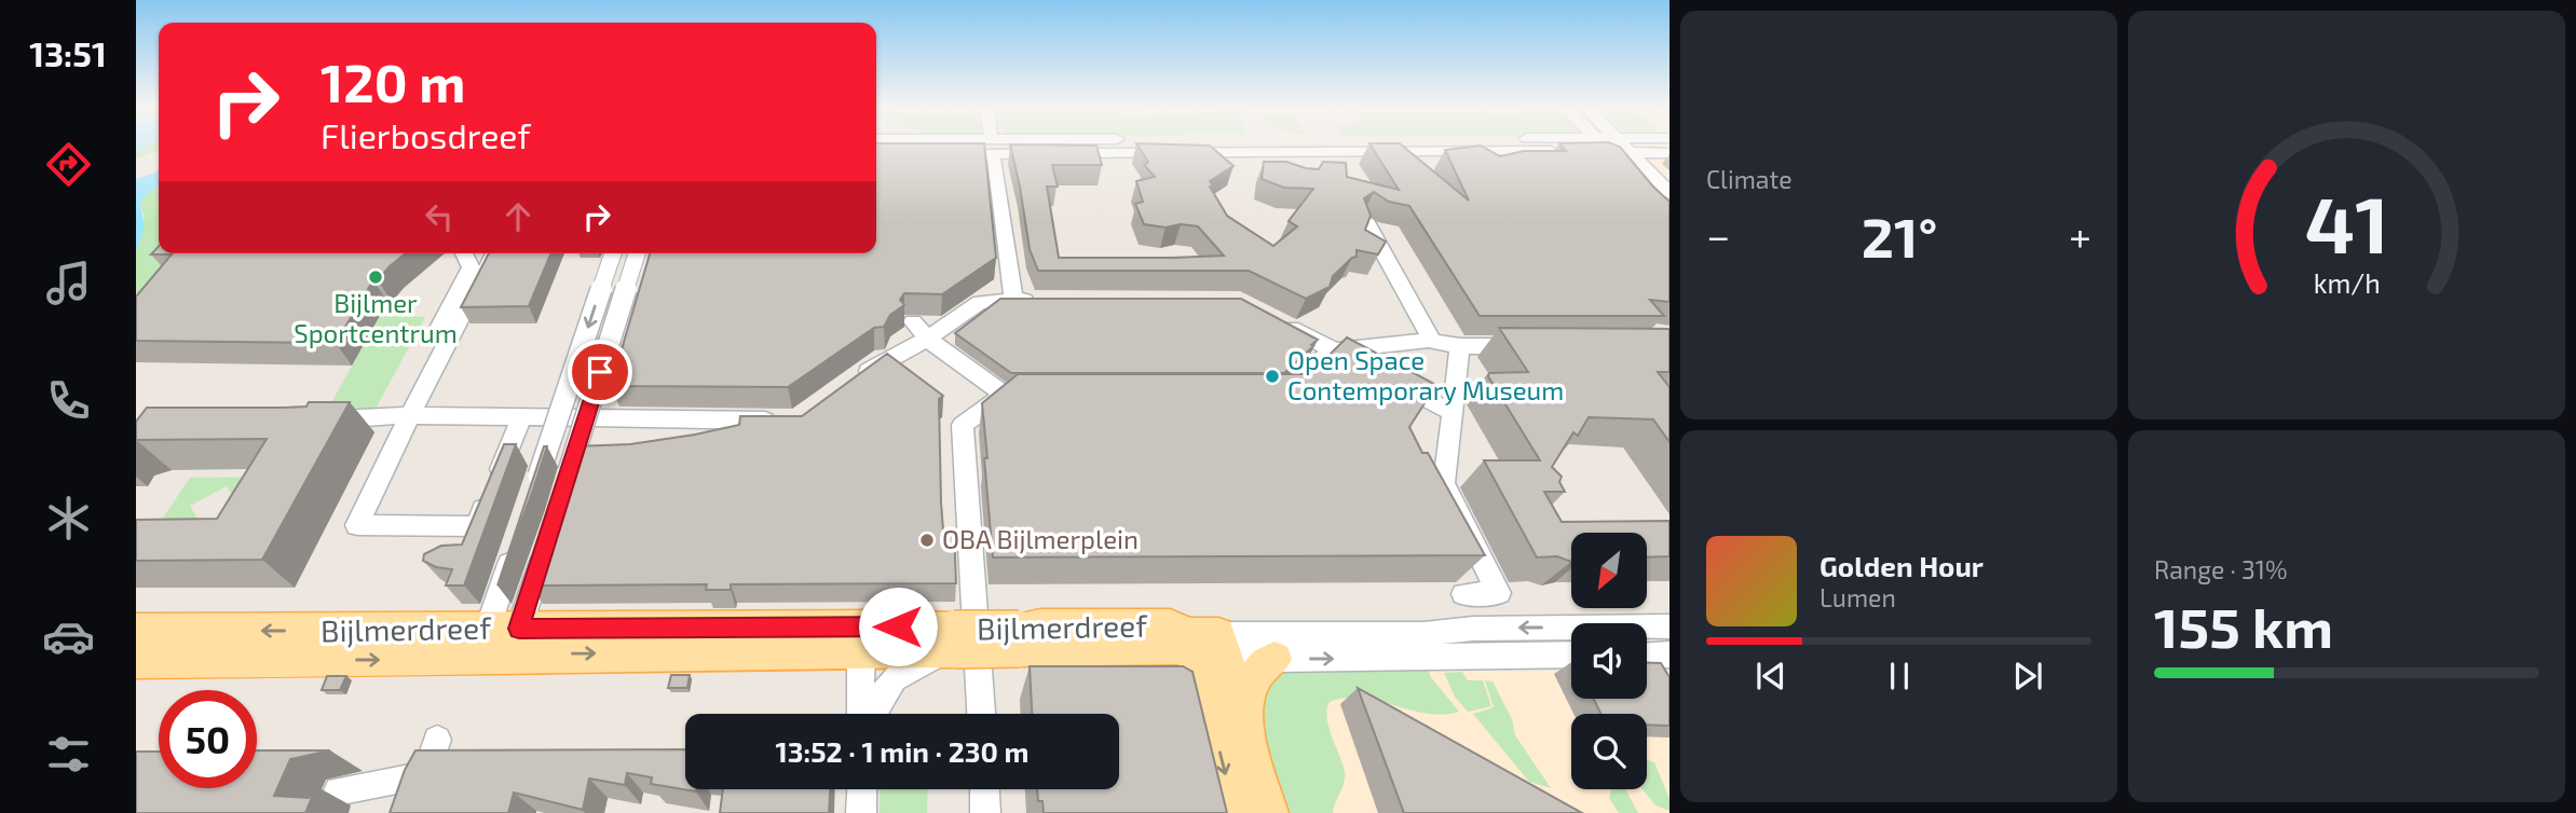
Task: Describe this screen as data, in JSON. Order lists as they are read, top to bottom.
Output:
{
  "streets": {
    "main road": ["Bijlmerdreef"]
  },
  "places": ["Bijlmer Sportcentrum", "Open Space Contemporary Museum", "OBA Bijlmerplein"],
  "north": "bottom left",
  "page": {
    "tabs": "13:51",
    "tile": [
      "Climate",
      ["Range · 31%", "155 km"]
    ],
    "turn": ["120 m", "Flierbosdreef"],
    "heat": ["−", "21°", "+"],
    "song": ["Golden Hour", "Lumen"],
    "limit": "50",
    "trip": "13:52 · 1 min · 230 m",
    "gauge": ["41", "km/h"]
  }
}
